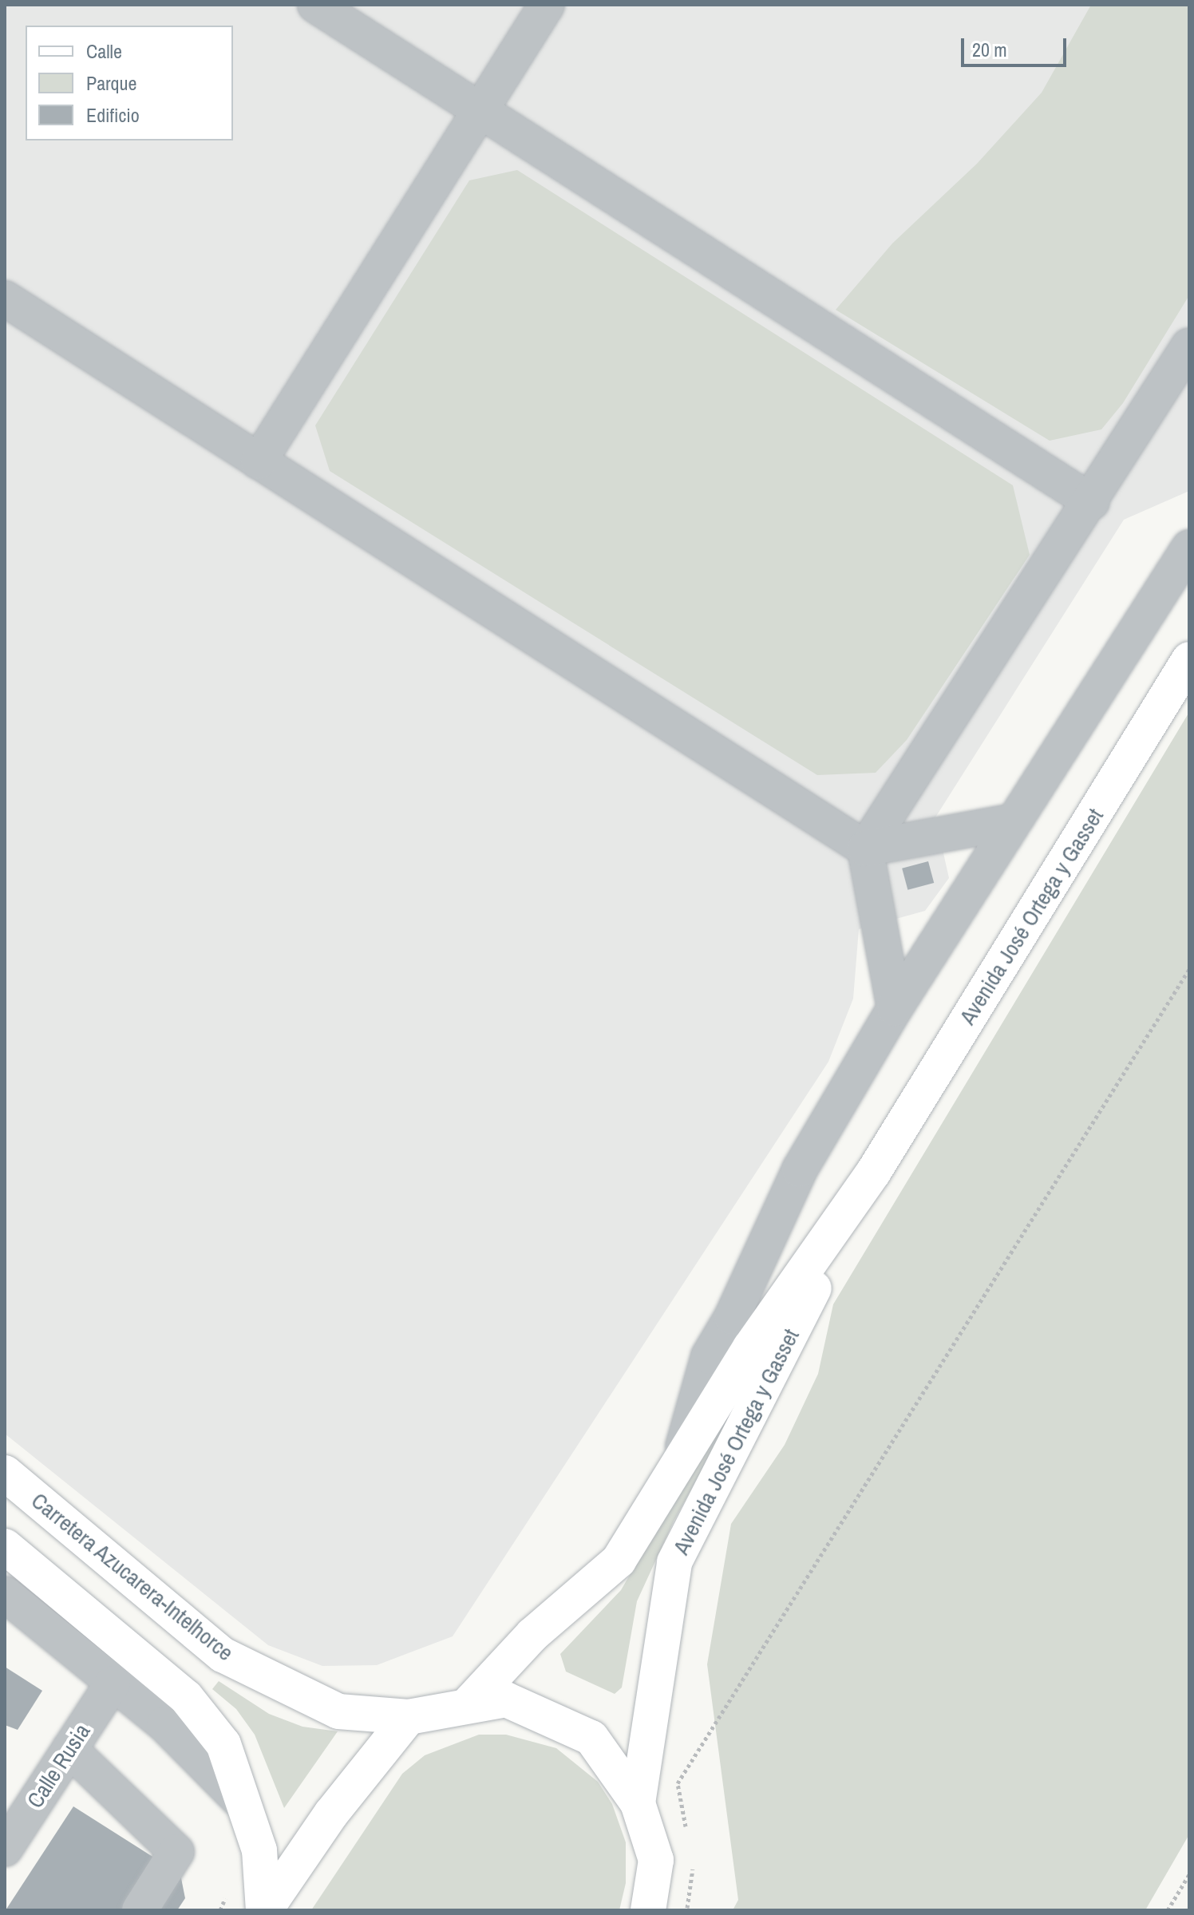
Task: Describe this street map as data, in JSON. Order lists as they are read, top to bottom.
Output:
{
  "streets": {
    "main road": ["Avenida José Ortega y Gasset", "Carretera Azucarera-Intelhorce"],
    "street": ["Calle Rusia"]
  },
  "crossings": [
    ["Avenida José Ortega y Gasset", "Carretera Azucarera-Intelhorce"]
  ],
  "legend": ["Calle", "Parque", "Edificio"],
  "scale_bar": "20 m"
}
